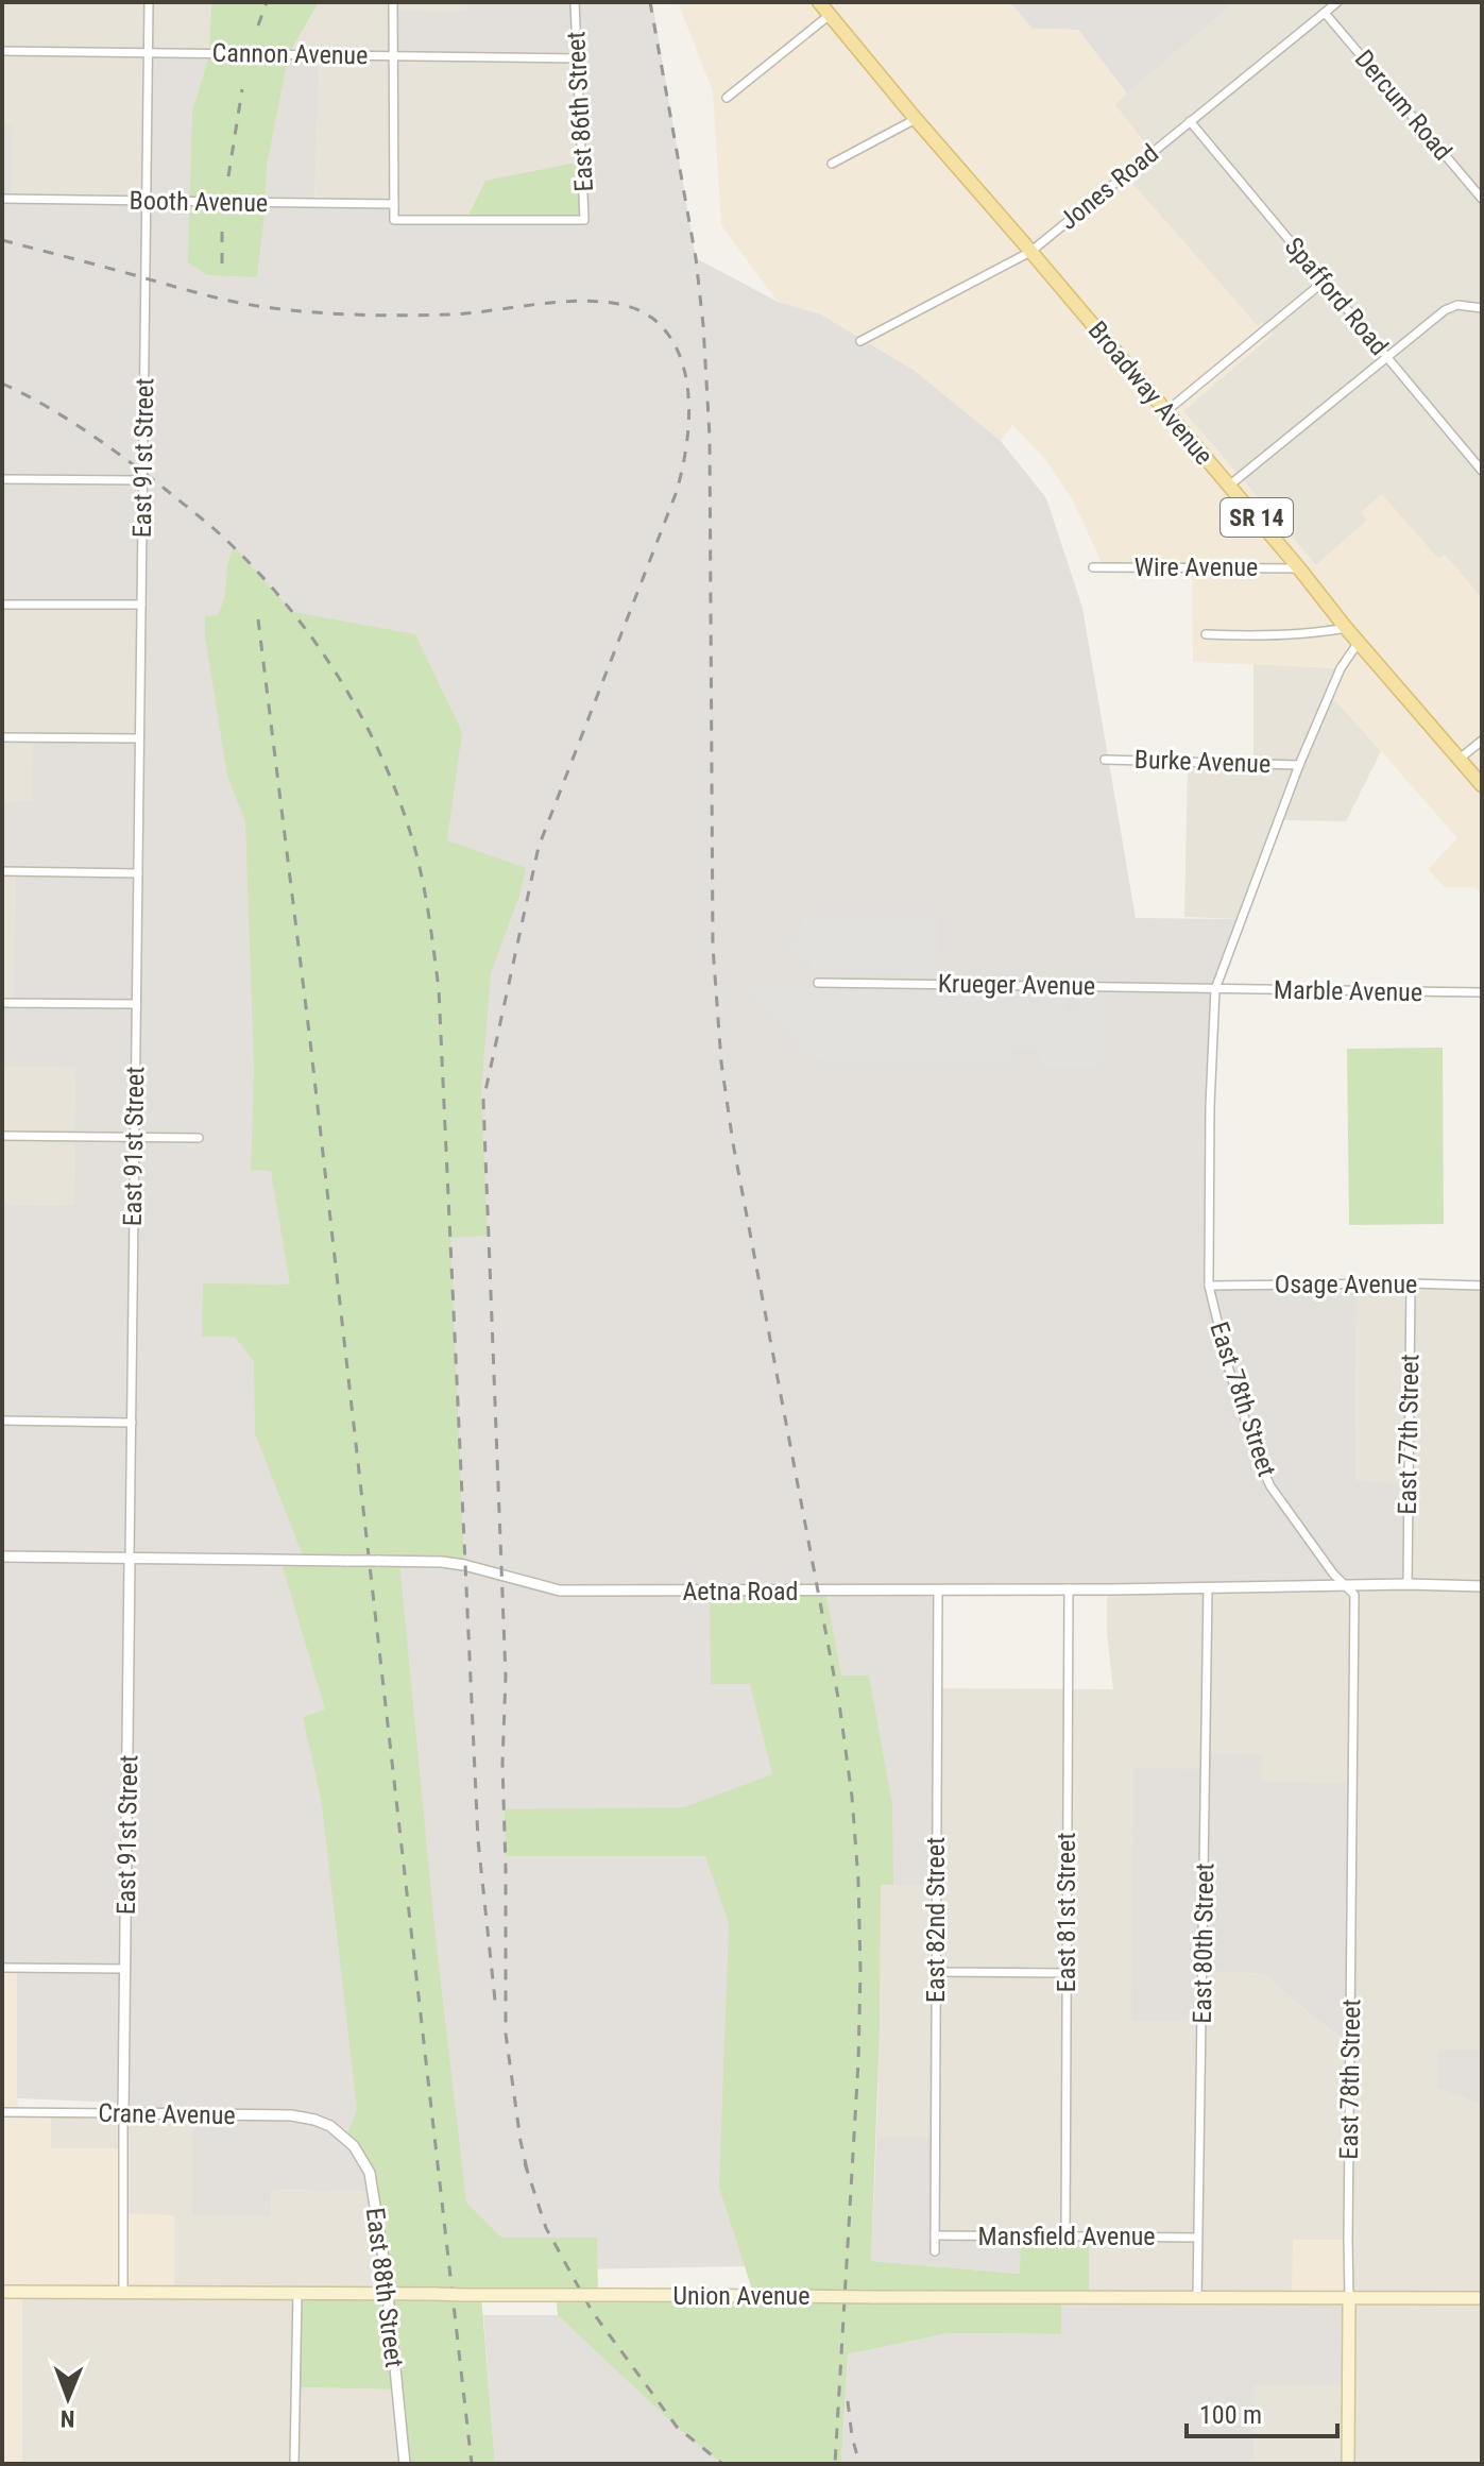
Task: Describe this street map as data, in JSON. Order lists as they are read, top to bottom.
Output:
{
  "streets": {
    "main road": [
      "Broadway Avenue",
      "SR 14",
      "East 78th Street",
      "Union Avenue"
    ],
    "street": [
      "Cannon Avenue",
      "Dercum Road",
      "East 86th Street",
      "Jones Road",
      "Booth Avenue",
      "Spafford Road",
      "East 91st Street",
      "Wire Avenue",
      "Burke Avenue",
      "Krueger Avenue",
      "Marble Avenue",
      "Osage Avenue",
      "East 77th Street",
      "Aetna Road",
      "East 81st Street",
      "East 82nd Street",
      "East 80th Street",
      "Crane Avenue",
      "Mansfield Avenue",
      "East 88th Street"
    ]
  },
  "crossings": [
    ["Cannon Avenue", "East 86th Street"],
    ["Cannon Avenue", "East 91st Street"],
    ["Dercum Road", "Jones Road"],
    ["East 86th Street", "Booth Avenue"],
    ["Jones Road", "Spafford Road"],
    ["Jones Road", "Broadway Avenue"],
    ["Booth Avenue", "East 91st Street"],
    ["Broadway Avenue", "Wire Avenue"],
    ["Broadway Avenue", "East 78th Street"],
    ["East 91st Street", "Aetna Road"],
    ["East 91st Street", "Crane Avenue"],
    ["East 91st Street", "Union Avenue"],
    ["Burke Avenue", "East 78th Street"],
    ["Krueger Avenue", "Marble Avenue"],
    ["Krueger Avenue", "East 78th Street"],
    ["Marble Avenue", "East 78th Street"],
    ["Osage Avenue", "East 78th Street"],
    ["Osage Avenue", "East 77th Street"],
    ["East 78th Street", "Aetna Road"],
    ["East 78th Street", "Union Avenue"],
    ["East 77th Street", "Aetna Road"],
    ["Aetna Road", "East 81st Street"],
    ["Aetna Road", "East 82nd Street"],
    ["Aetna Road", "East 80th Street"],
    ["East 81st Street", "Mansfield Avenue"],
    ["East 82nd Street", "Mansfield Avenue"],
    ["East 80th Street", "Mansfield Avenue"],
    ["East 80th Street", "Union Avenue"],
    ["Crane Avenue", "East 88th Street"],
    ["East 88th Street", "Union Avenue"]
  ],
  "scale_bar": "100 m",
  "north": "bottom"
}
